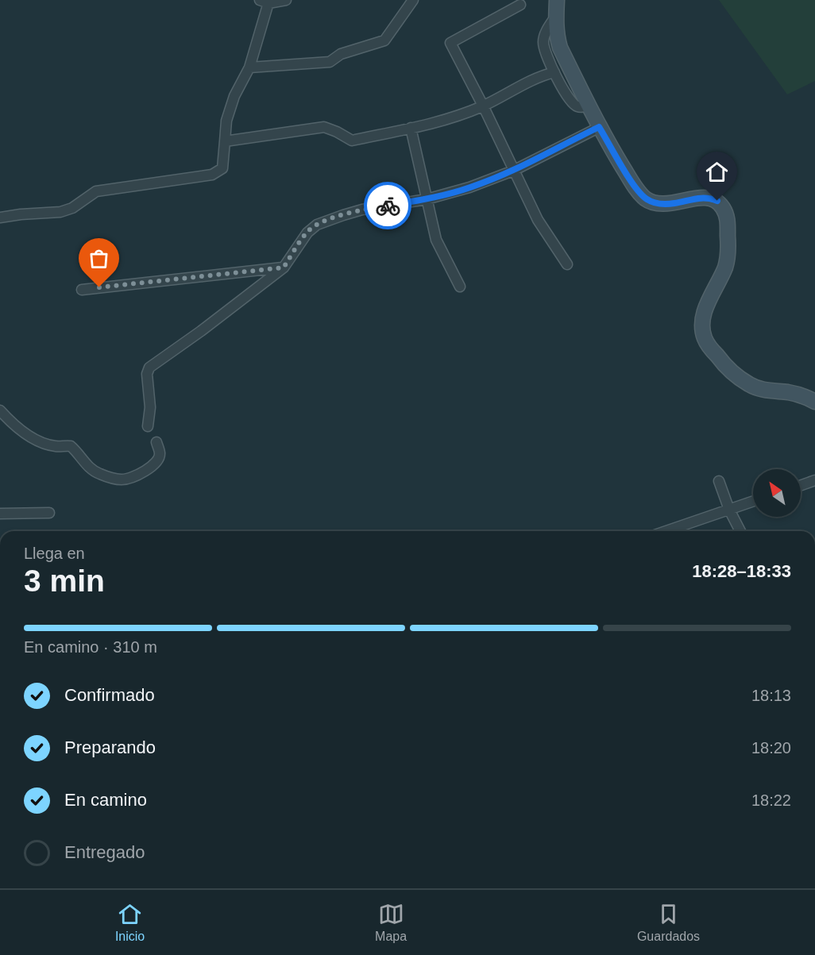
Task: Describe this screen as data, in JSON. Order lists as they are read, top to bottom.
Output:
{
  "north": "top left",
  "page": {
    "heading": ["3 min", "Llega en", "18:28–18:33"],
    "bar": "En camino · 310 m",
    "list": [
      ["Confirmado", "18:13"],
      ["Preparando", "18:20"],
      ["En camino", "18:22"],
      "Entregado"
    ],
    "tabs": ["Inicio", "Mapa", "Guardados"]
  }
}
